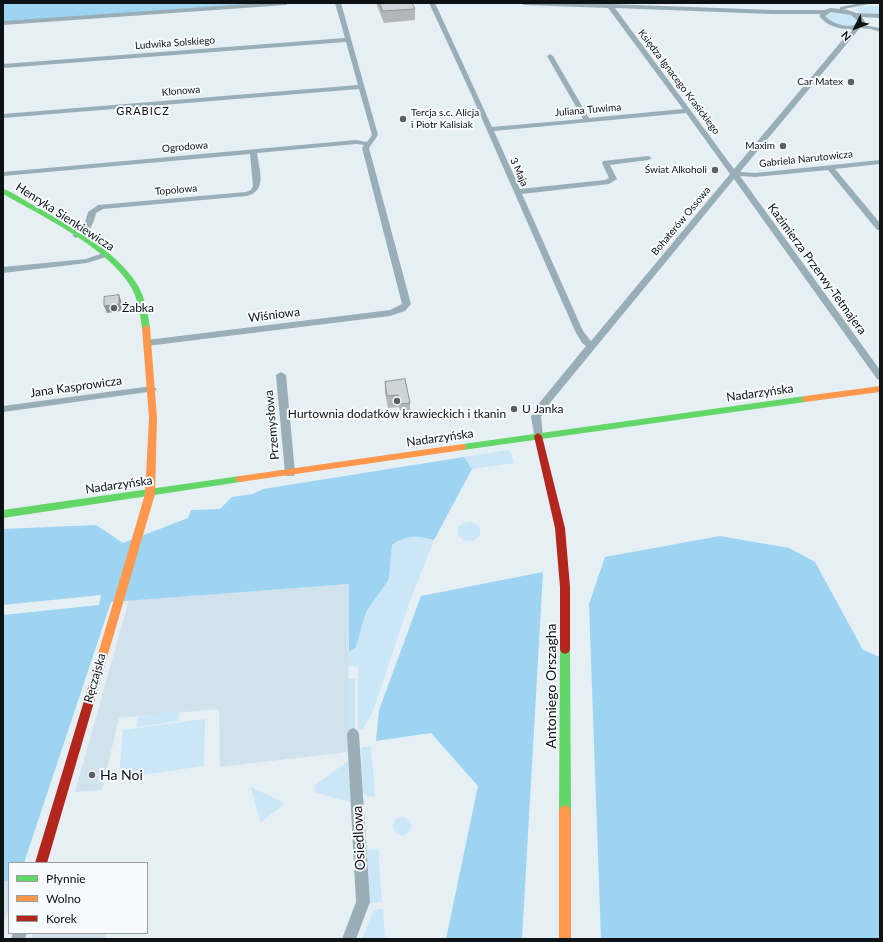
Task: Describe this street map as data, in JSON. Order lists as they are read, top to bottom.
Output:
{
  "streets": {
    "street": [
      "Ludwika Solskiego",
      "Księdza Ignacego Krasickiego",
      "Klonowa",
      "Juliana Tuwima",
      "Ogrodowa",
      "Gabriela Narutowicza",
      "3 Maja",
      "Topolowa",
      "Henryka Sienkiewicza",
      "Bohaterów Ossowa",
      "Kazimierza Przerwy-Tetmajera",
      "Wiśniowa",
      "Jana Kasprowicza",
      "Nadarzyńska",
      "Przemysłowa",
      "Ręczajska",
      "Antoniego Orszagha",
      "Osiedlowa"
    ]
  },
  "crossings": [
    ["Księdza Ignacego Krasickiego", "Juliana Tuwima"],
    ["Księdza Ignacego Krasickiego", "Gabriela Narutowicza"],
    ["Księdza Ignacego Krasickiego", "Bohaterów Ossowa"],
    ["Księdza Ignacego Krasickiego", "Kazimierza Przerwy-Tetmajera"],
    ["Juliana Tuwima", "3 Maja"],
    ["Ogrodowa", "Topolowa"],
    ["Ogrodowa", "Wiśniowa"],
    ["Gabriela Narutowicza", "Bohaterów Ossowa"],
    ["Gabriela Narutowicza", "Kazimierza Przerwy-Tetmajera"],
    ["3 Maja", "Bohaterów Ossowa"],
    ["Topolowa", "Henryka Sienkiewicza"],
    ["Henryka Sienkiewicza", "Wiśniowa"],
    ["Henryka Sienkiewicza", "Jana Kasprowicza"],
    ["Henryka Sienkiewicza", "Nadarzyńska"],
    ["Henryka Sienkiewicza", "Ręczajska"],
    ["Bohaterów Ossowa", "Kazimierza Przerwy-Tetmajera"],
    ["Bohaterów Ossowa", "Nadarzyńska"],
    ["Bohaterów Ossowa", "Antoniego Orszagha"],
    ["Nadarzyńska", "Przemysłowa"],
    ["Nadarzyńska", "Ręczajska"],
    ["Nadarzyńska", "Antoniego Orszagha"]
  ],
  "districts": ["GRABICZ"],
  "places": [
    "Car Matex",
    "Tercja s.c. Alicja i Piotr Kalisiak",
    "Maxim",
    "Świat Alkoholi",
    "Żabka",
    "Hurtownia dodatków krawieckich i tkanin",
    "U Janka",
    "Ha Noi"
  ],
  "legend": ["Płynnie", "Wolno", "Korek"],
  "north": "bottom left"
}
